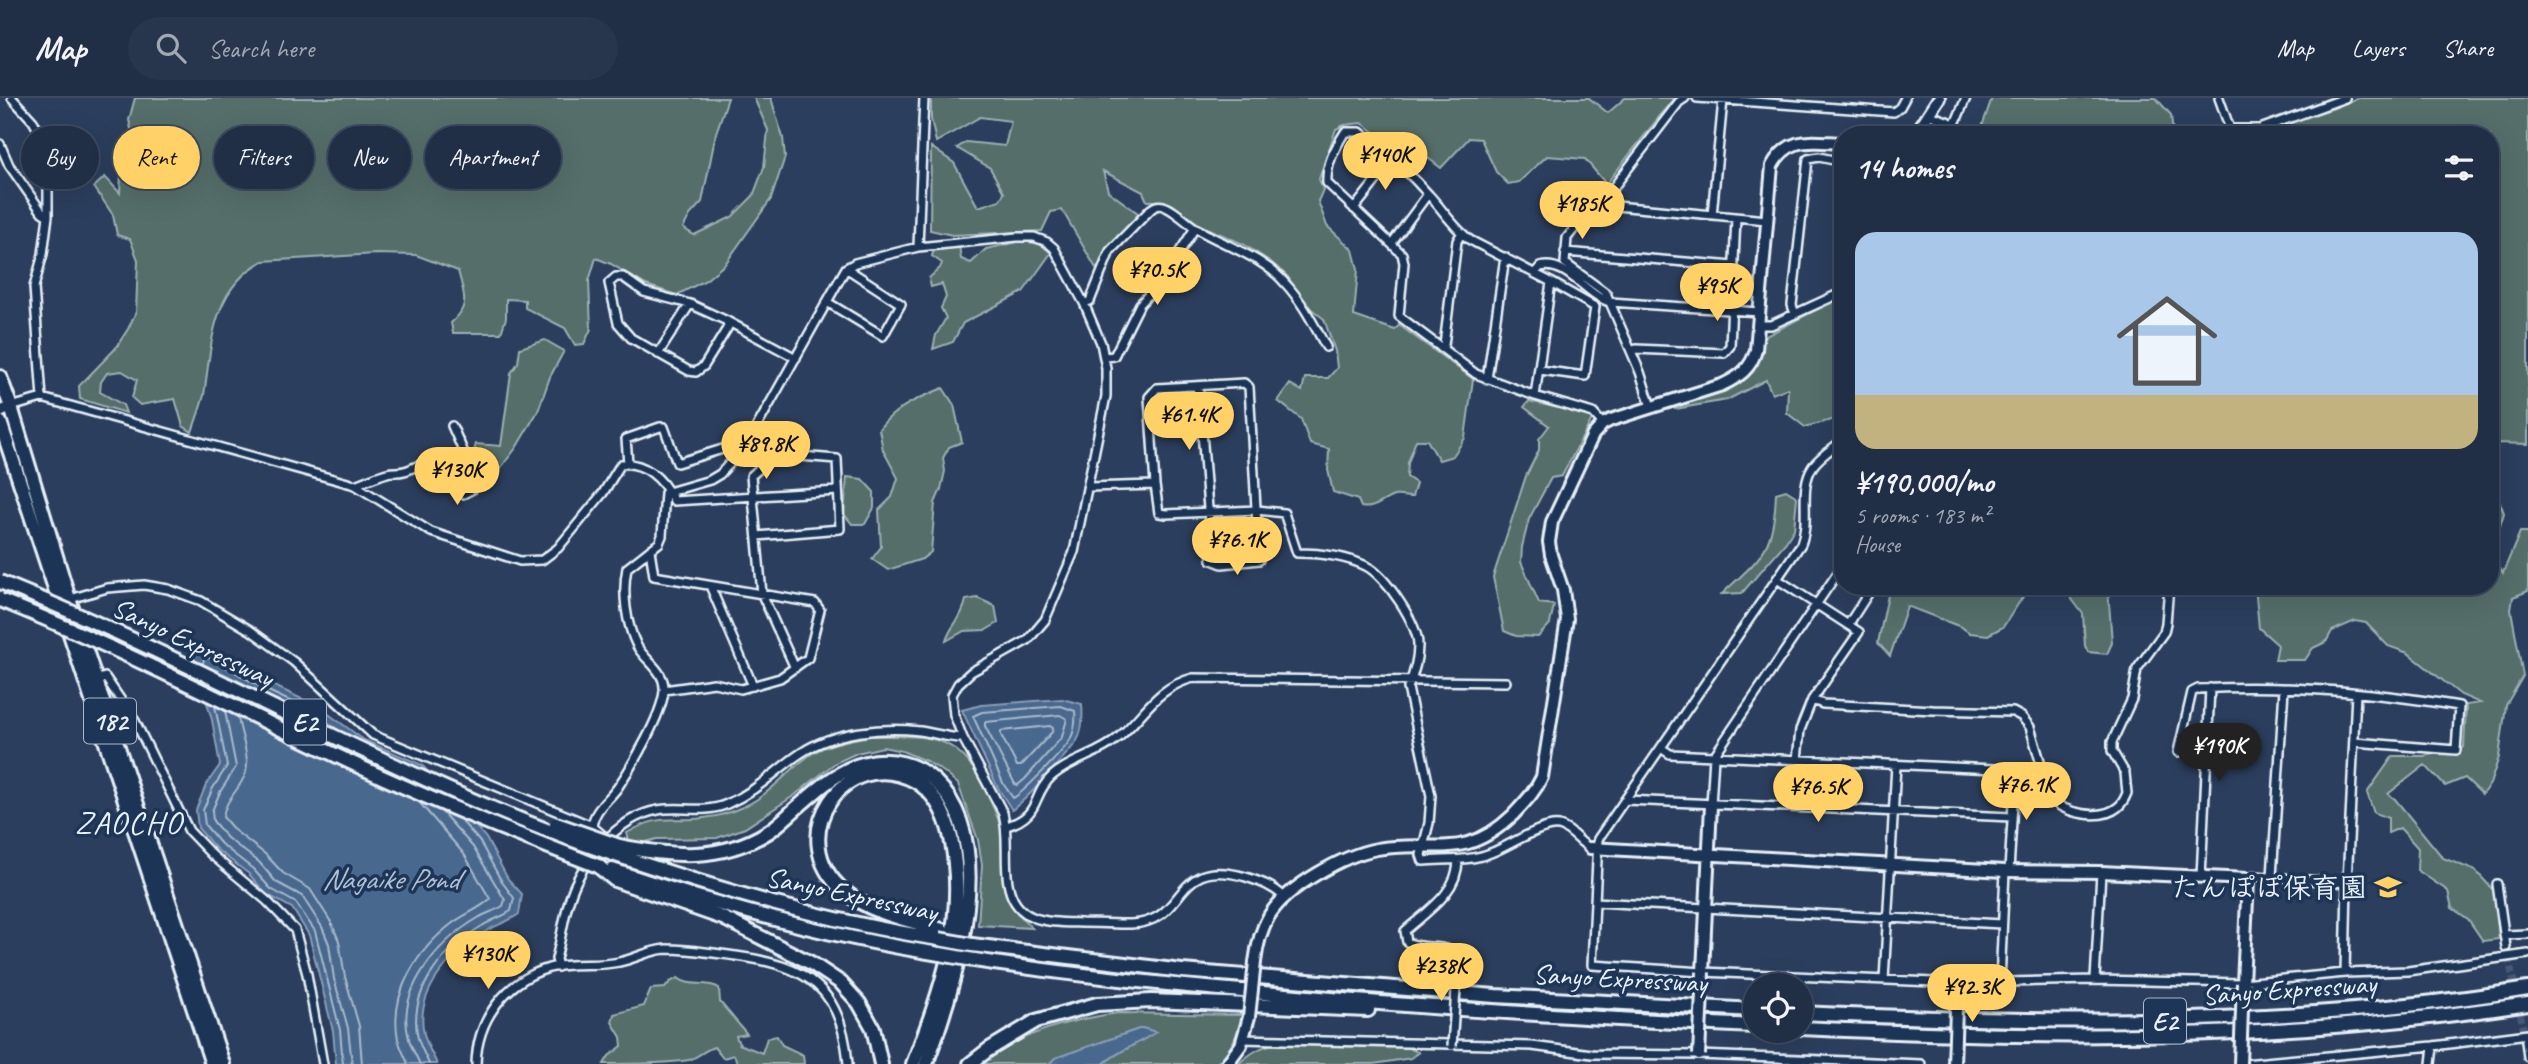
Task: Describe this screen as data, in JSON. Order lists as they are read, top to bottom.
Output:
{
  "streets": {
    "highway": ["Sanyo Expressway", "182", "E2"]
  },
  "districts": ["ZAOCHO"],
  "water": ["Nagaike Pond"],
  "places": {
    "school or university": ["たんぽぽ保育園"]
  },
  "page": {
    "header": "Map",
    "search": "Search here",
    "nav": ["Map", "Layers", "Share"],
    "chip": [
      "Buy",
      "Rent",
      "Filters",
      "New",
      "Apartment"
    ],
    "heading": "14 homes",
    "price": [
      "¥140K",
      "¥185K",
      "¥70.5K",
      "¥95K",
      "¥61.4K",
      "¥89.8K",
      "¥130K",
      "¥76.1K",
      "¥190K",
      "¥76.1K",
      "¥76.5K",
      "¥130K",
      "¥238K",
      "¥92.3K"
    ],
    "list": [
      {
        "name": "¥190,000/mo",
        "note": "5 rooms · 183 m² · House"
      }
    ]
  }
}
